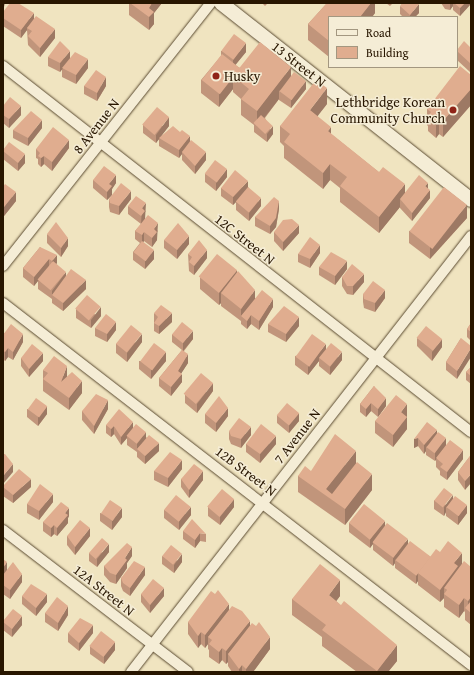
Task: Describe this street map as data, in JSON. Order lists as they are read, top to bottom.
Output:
{
  "streets": {
    "street": [
      "13 Street N",
      "8 Avenue N",
      "12C Street N",
      "7 Avenue N",
      "12B Street N",
      "12A Street N"
    ]
  },
  "crossings": [
    ["8 Avenue N", "12C Street N"],
    ["12C Street N", "7 Avenue N"],
    ["7 Avenue N", "12B Street N"],
    ["7 Avenue N", "12A Street N"]
  ],
  "places": ["Husky", "Lethbridge Korean Community Church"],
  "legend": ["Road", "Building"]
}
